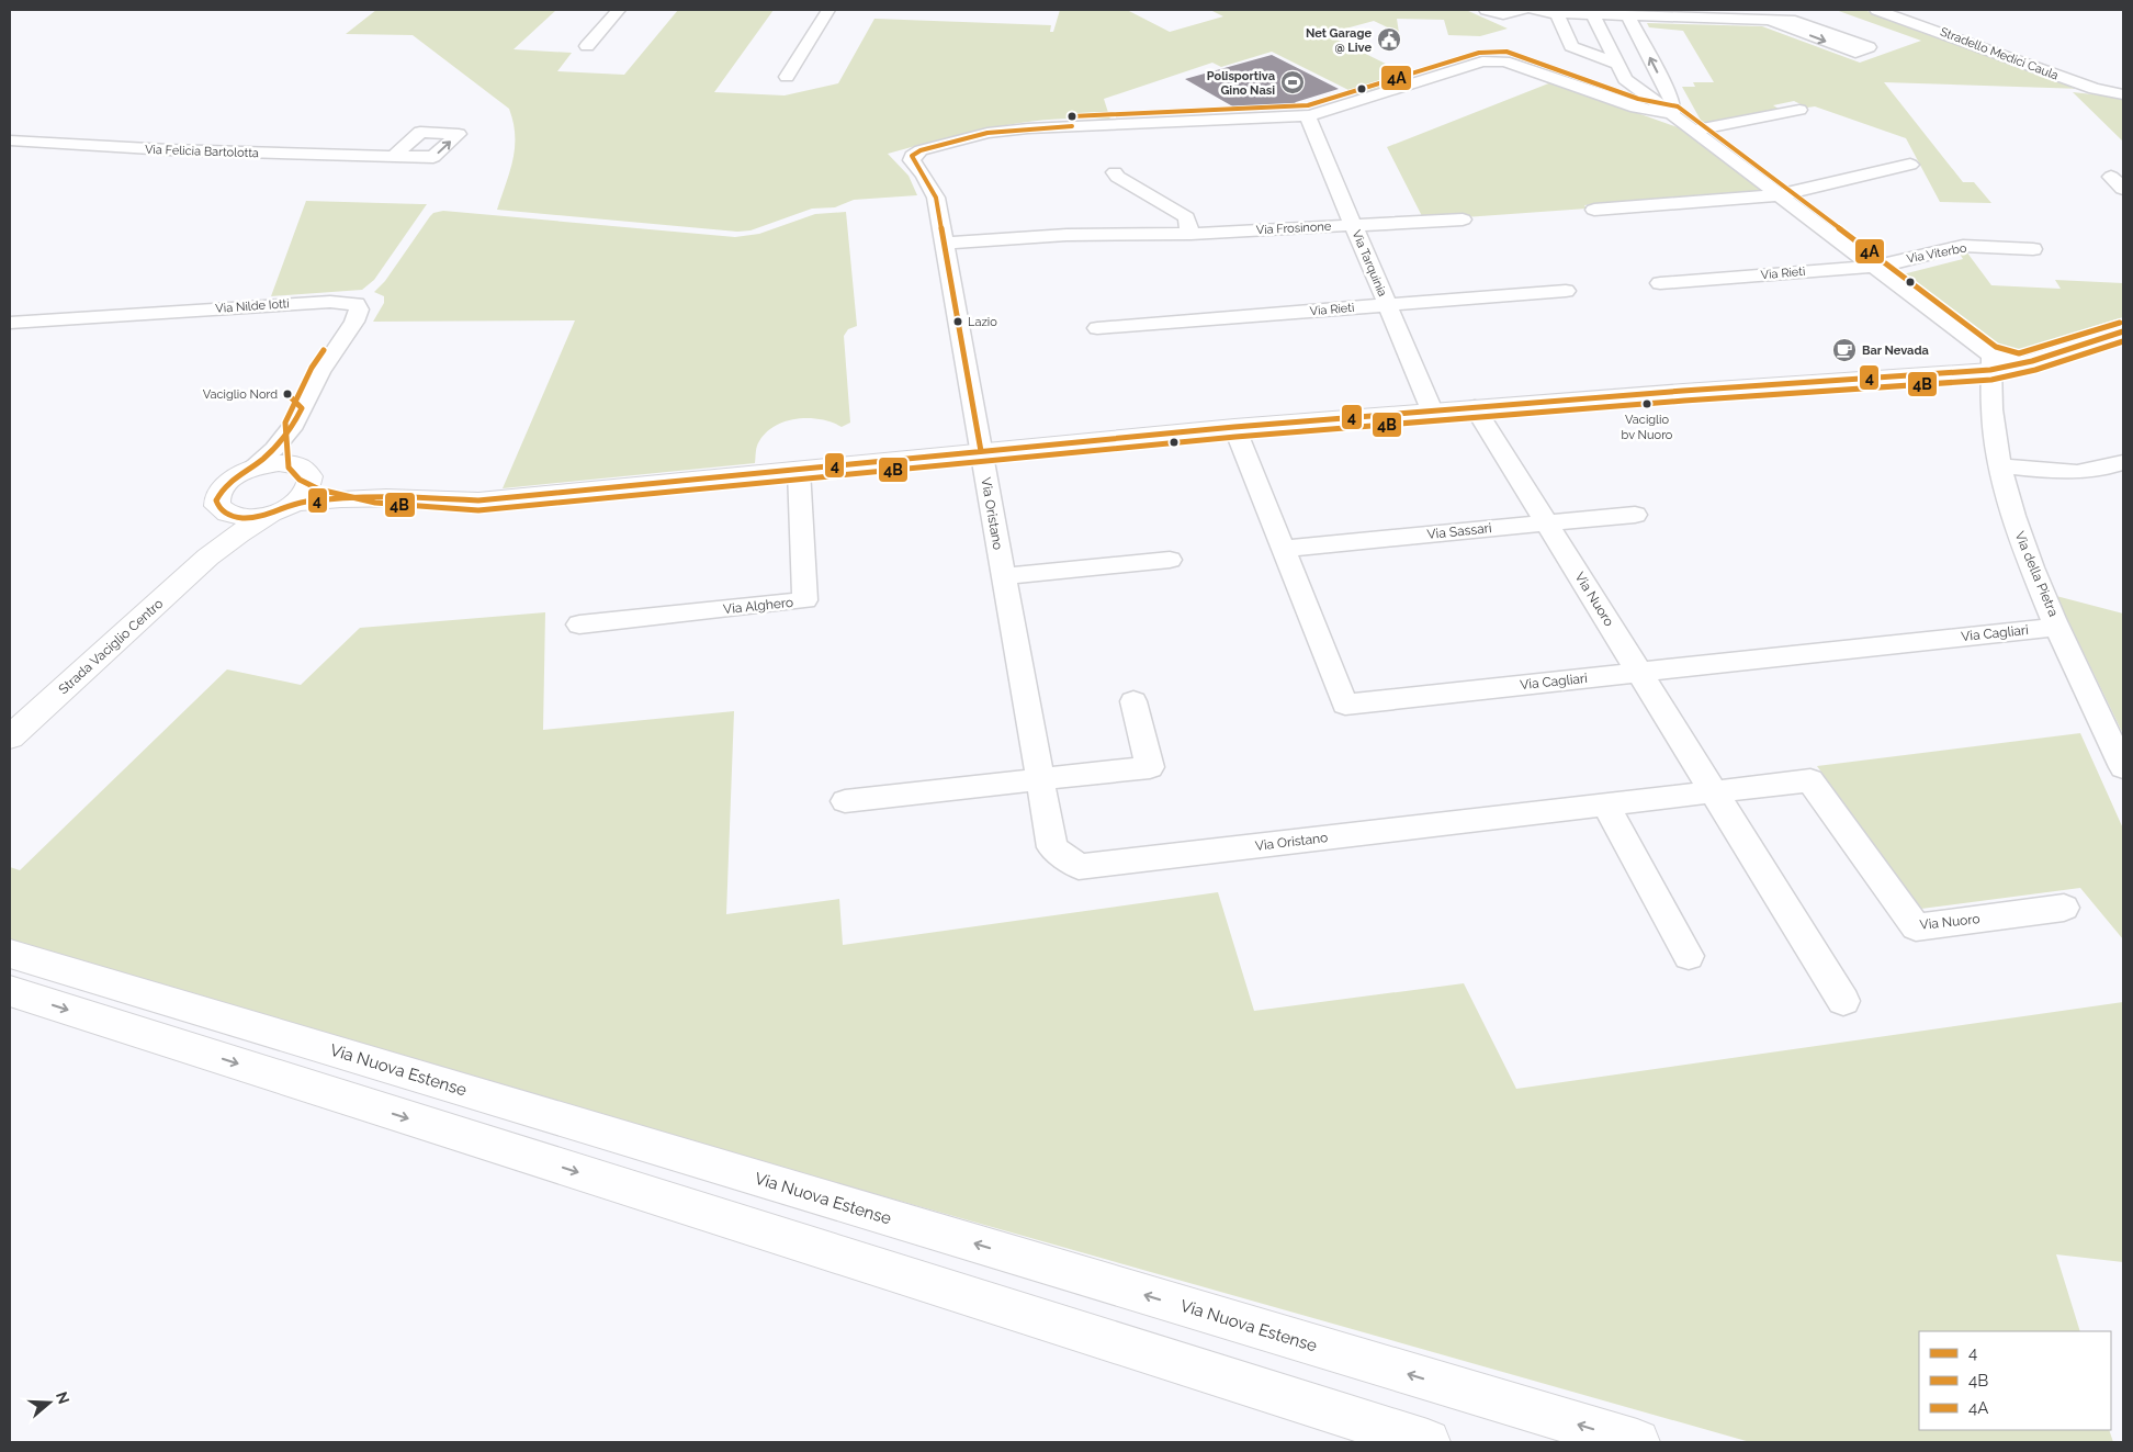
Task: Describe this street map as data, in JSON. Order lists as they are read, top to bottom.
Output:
{
  "streets": {
    "main road": ["Strada Vaciglio Centro", "Via Nuova Estense"],
    "street": [
      "Stradello Medici Caula",
      "Via Felicia Bartolotta",
      "Via Frosinone",
      "Via Viterbo",
      "Via Tarquinia",
      "Via Rieti",
      "Via Nilde Iotti",
      "Via Oristano",
      "Via Sassari",
      "Via della Pietra",
      "Via Nuoro",
      "Via Alghero",
      "Via Cagliari"
    ]
  },
  "crossings": [
    ["Via Frosinone", "Via Tarquinia"],
    ["Via Frosinone", "Via Oristano"],
    ["Via Viterbo", "Via Rieti"],
    ["Via Tarquinia", "Via Rieti"],
    ["Via Tarquinia", "Via Oristano"],
    ["Via Nilde Iotti", "Strada Vaciglio Centro"],
    ["Via Oristano", "Via Nuoro"],
    ["Via Sassari", "Via Nuoro"],
    ["Via Sassari", "Via Cagliari"],
    ["Via della Pietra", "Via Cagliari"],
    ["Via Nuoro", "Via Cagliari"]
  ],
  "places": {
    "public building": ["Net Garage @ Live"],
    "sports": ["Polisportiva Gino Nasi"],
    "other": ["Lazio", "Vaciglio Nord", "Vaciglio bv Nuoro"],
    "cafe": ["Bar Nevada"]
  },
  "lines": ["transit line 4A", "transit line 4", "transit line 4B"],
  "legend": ["4", "4B", "4A"],
  "north": "right"
}
